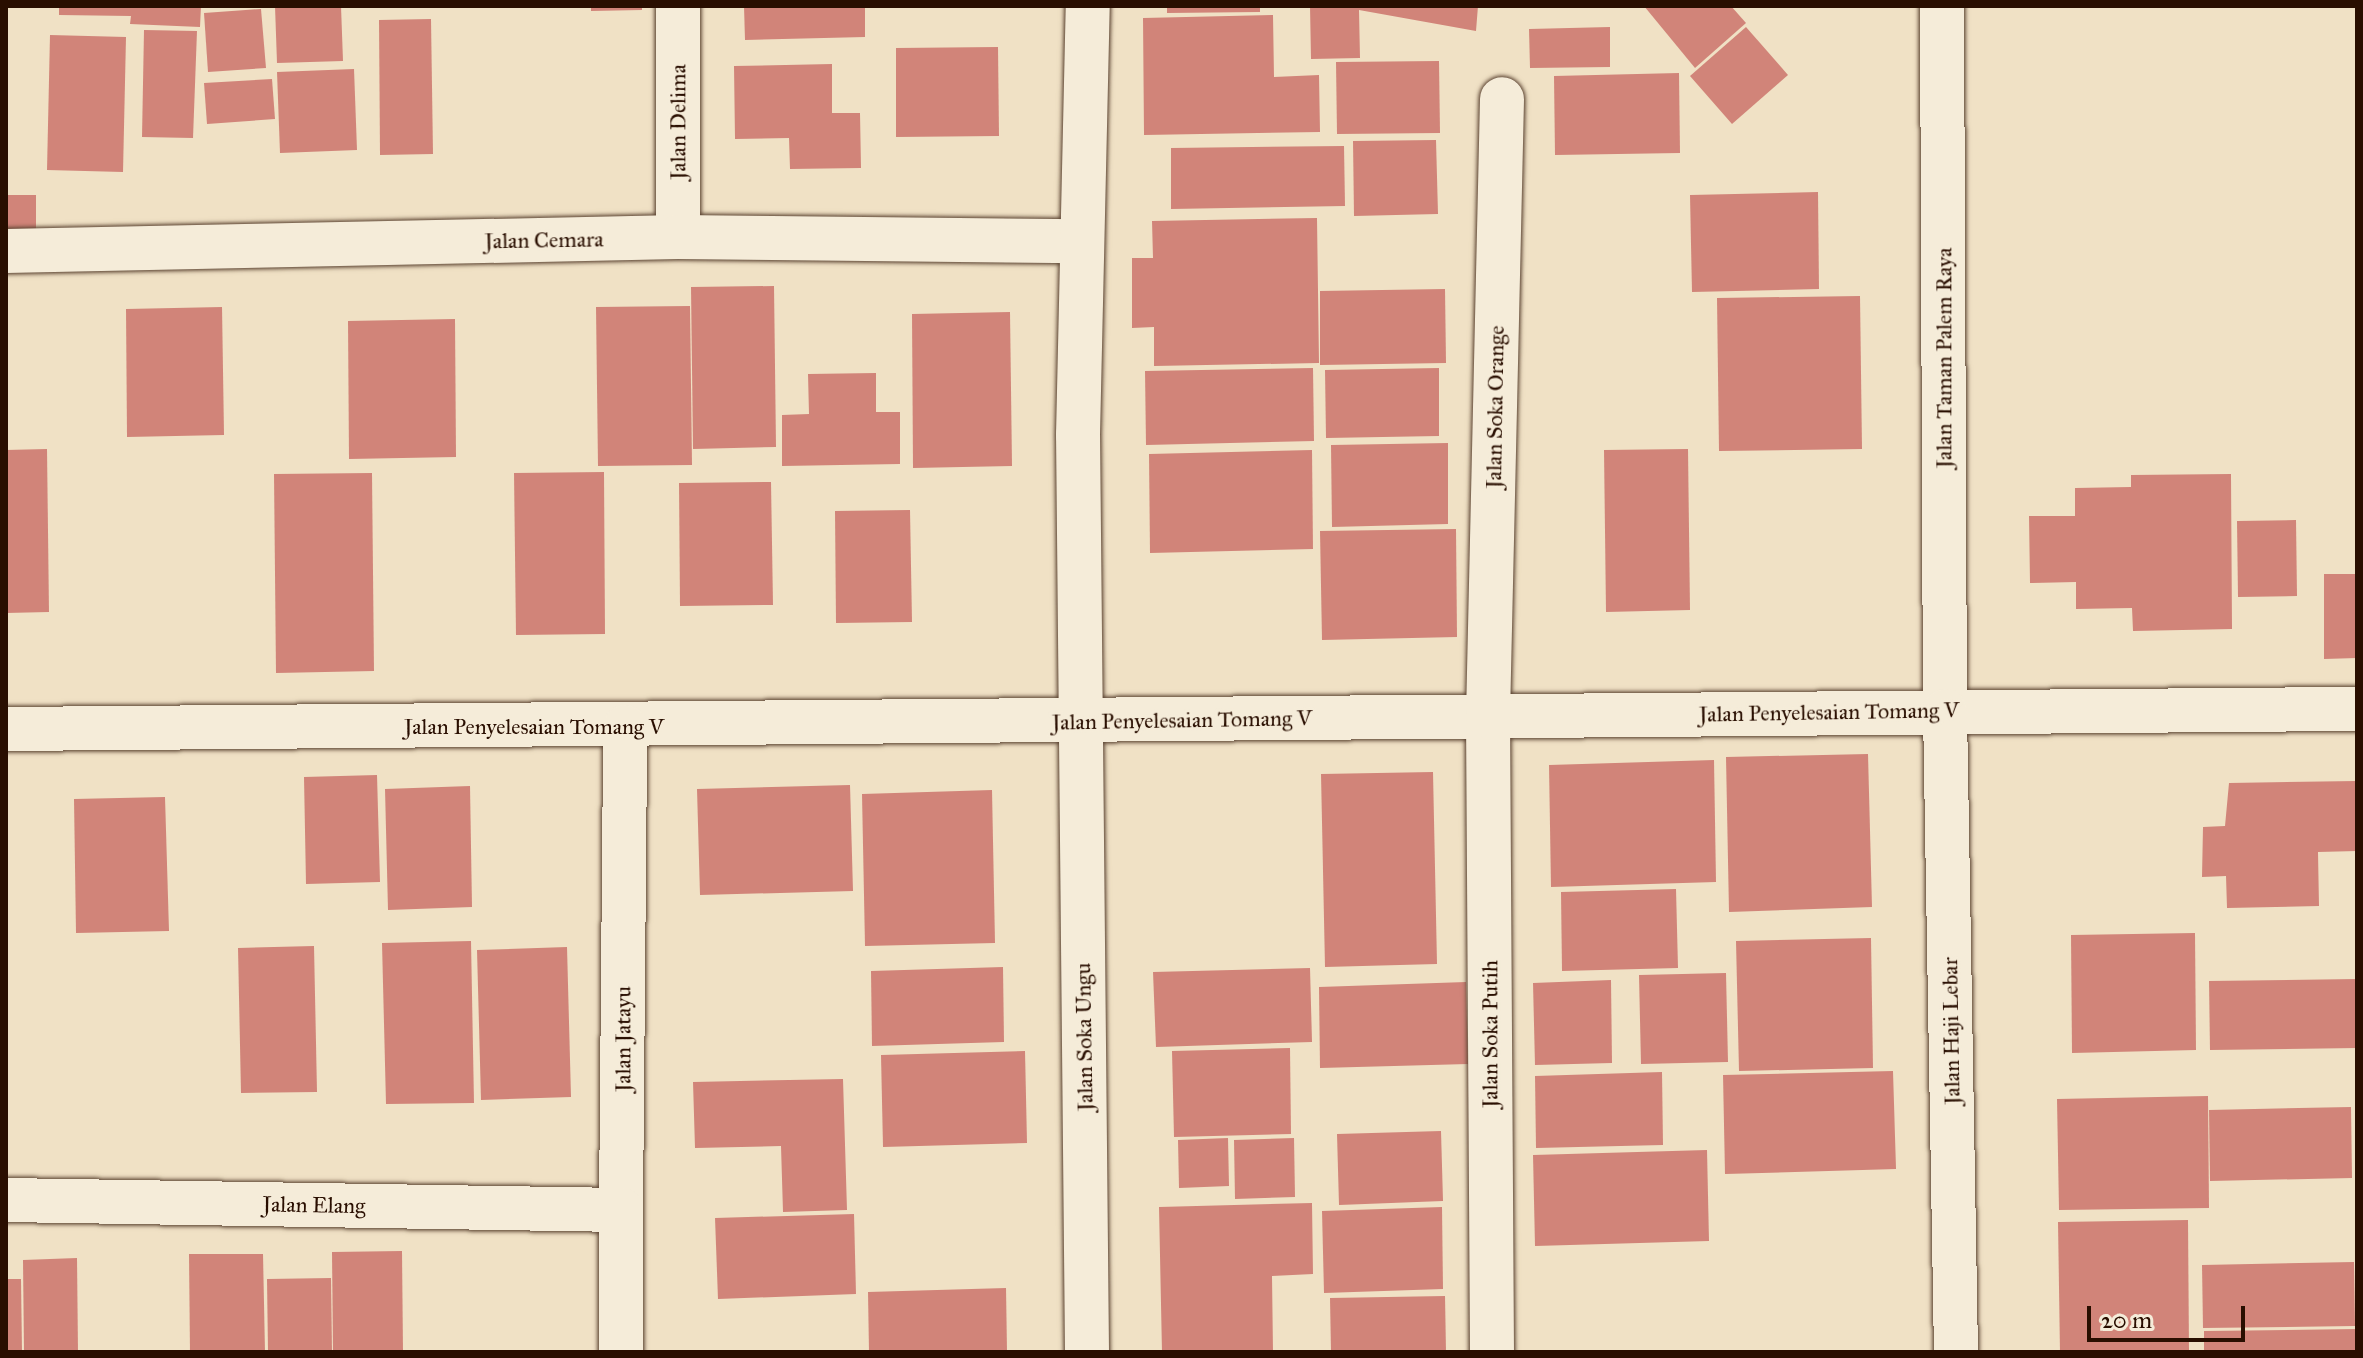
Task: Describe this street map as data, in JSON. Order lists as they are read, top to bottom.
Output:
{
  "streets": {
    "street": [
      "Jalan Delima",
      "Jalan Cemara",
      "Jalan Taman Palem Raya",
      "Jalan Soka Orange",
      "Jalan Penyelesaian Tomang V",
      "Jalan Haji Lebar",
      "Jalan Soka Putih",
      "Jalan Soka Ungu",
      "Jalan Jatayu",
      "Jalan Elang"
    ]
  },
  "crossings": [
    ["Jalan Delima", "Jalan Cemara"],
    ["Jalan Cemara", "Jalan Soka Ungu"],
    ["Jalan Taman Palem Raya", "Jalan Penyelesaian Tomang V"],
    ["Jalan Taman Palem Raya", "Jalan Haji Lebar"],
    ["Jalan Soka Orange", "Jalan Penyelesaian Tomang V"],
    ["Jalan Soka Orange", "Jalan Soka Putih"],
    ["Jalan Penyelesaian Tomang V", "Jalan Haji Lebar"],
    ["Jalan Penyelesaian Tomang V", "Jalan Soka Putih"],
    ["Jalan Penyelesaian Tomang V", "Jalan Soka Ungu"],
    ["Jalan Penyelesaian Tomang V", "Jalan Jatayu"],
    ["Jalan Jatayu", "Jalan Elang"]
  ],
  "scale_bar": "20 m"
}
